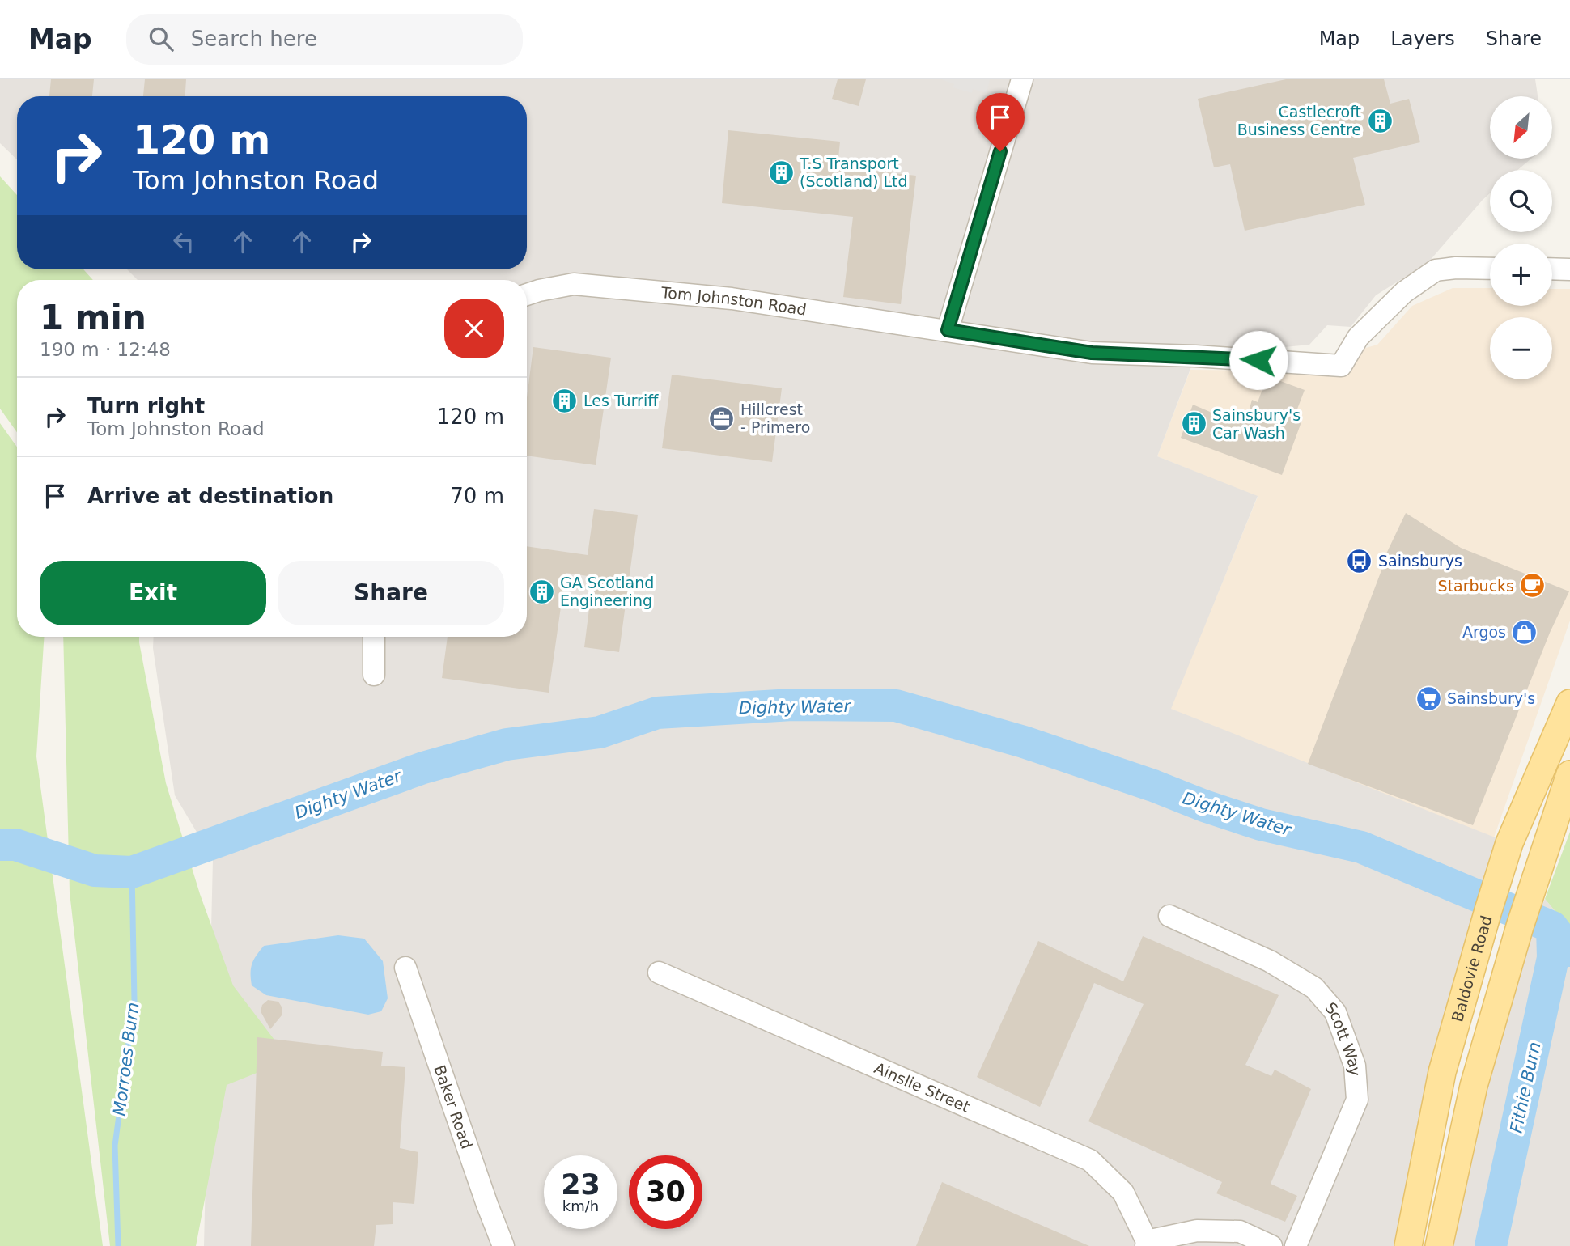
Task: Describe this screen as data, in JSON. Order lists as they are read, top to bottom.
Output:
{
  "streets": {
    "main road": ["Baldovie Road"],
    "street": [
      "Tom Johnston Road",
      "Scott Way",
      "Ainslie Street",
      "Baker Road"
    ]
  },
  "water": ["Dighty Water", "Morroes Burn", "Fithie Burn"],
  "places": {
    "building": [
      "Castlecroft Business Centre",
      "T.S Transport (Scotland) Ltd",
      "Les Turriff",
      "Sainsbury's Car Wash",
      "GA Scotland Engineering"
    ],
    "office": ["Hillcrest - Primero"],
    "bus stop": ["Sainsburys"],
    "cafe": ["Starbucks"],
    "shop": ["Argos"],
    "supermarket": ["Sainsbury's"]
  },
  "north": "bottom left",
  "page": {
    "header": "Map",
    "search": "Search here",
    "nav": ["Map", "Layers", "Share"],
    "map_buttons": ["+", "−"],
    "turn": ["120 m", "Tom Johnston Road"],
    "heading": ["1 min", "190 m · 12:48"],
    "list": [
      {
        "name": "Turn right",
        "note": "Tom Johnston Road",
        "value": "120 m"
      },
      {
        "name": "Arrive at destination",
        "value": "70 m"
      }
    ],
    "buttons": ["Exit", "Share"],
    "speed": "23 km/h",
    "limit": "30"
  }
}
